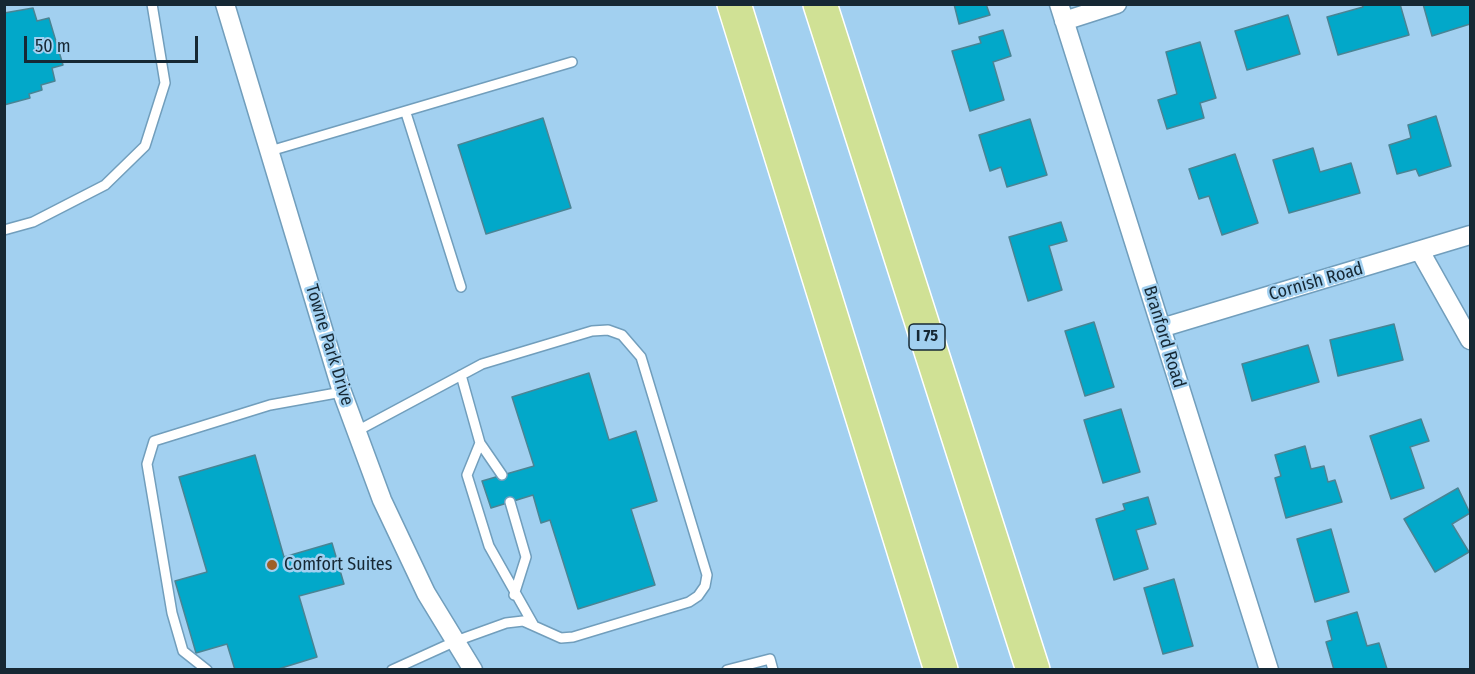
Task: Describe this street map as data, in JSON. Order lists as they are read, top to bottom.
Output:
{
  "streets": {
    "highway": ["I 75"],
    "street": ["Cornish Road", "Branford Road", "Towne Park Drive"]
  },
  "crossings": [
    ["Cornish Road", "Branford Road"]
  ],
  "places": ["Comfort Suites"],
  "scale_bar": "50 m"
}
